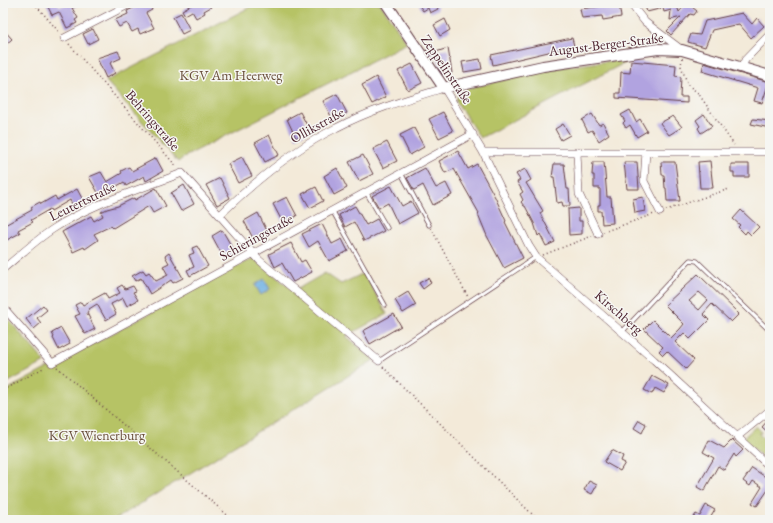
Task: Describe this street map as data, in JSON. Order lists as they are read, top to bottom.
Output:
{
  "streets": {
    "street": [
      "August-Berger-Straße",
      "Zeppelinstraße",
      "Ollikstraße",
      "Leutertstraße",
      "Schieringstraße",
      "Kirschberg"
    ],
    "path": ["Behringstraße"]
  },
  "crossings": [
    ["August-Berger-Straße", "Zeppelinstraße"],
    ["August-Berger-Straße", "Ollikstraße"],
    ["Zeppelinstraße", "Ollikstraße"],
    ["Zeppelinstraße", "Schieringstraße"],
    ["Zeppelinstraße", "Kirschberg"],
    ["Behringstraße", "Leutertstraße"]
  ],
  "parks": ["KGV Am Heerweg", "KGV Wienerburg"]
}
